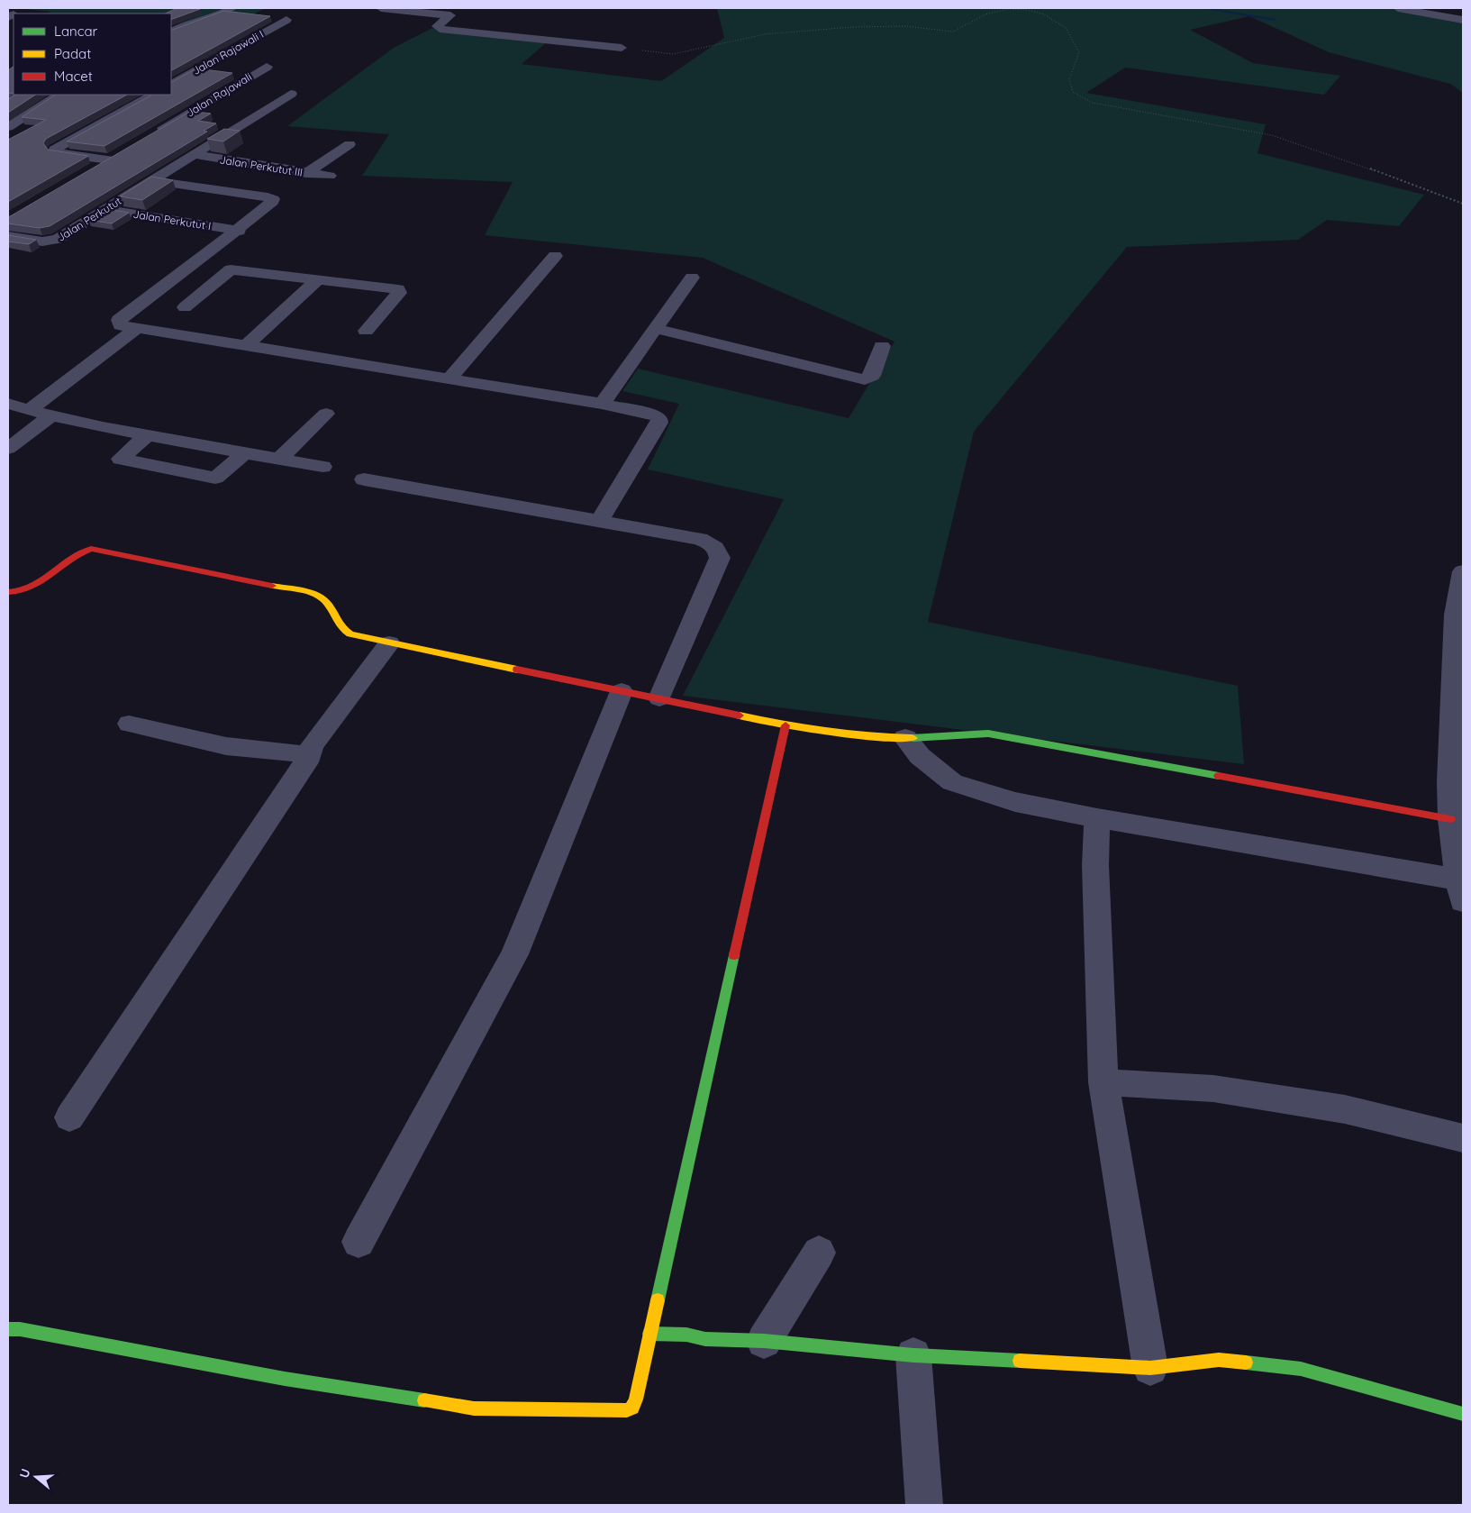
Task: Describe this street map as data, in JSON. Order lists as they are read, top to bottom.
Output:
{
  "streets": {
    "street": [
      "Jalan Rajawali I",
      "Jalan Rajawali",
      "Jalan Perkutut III",
      "Jalan Perkutut",
      "Jalan Perkutut I"
    ]
  },
  "crossings": [
    ["Jalan Perkutut III", "Jalan Perkutut"],
    ["Jalan Perkutut", "Jalan Perkutut I"]
  ],
  "legend": ["Lancar", "Padat", "Macet"],
  "north": "left"
}
